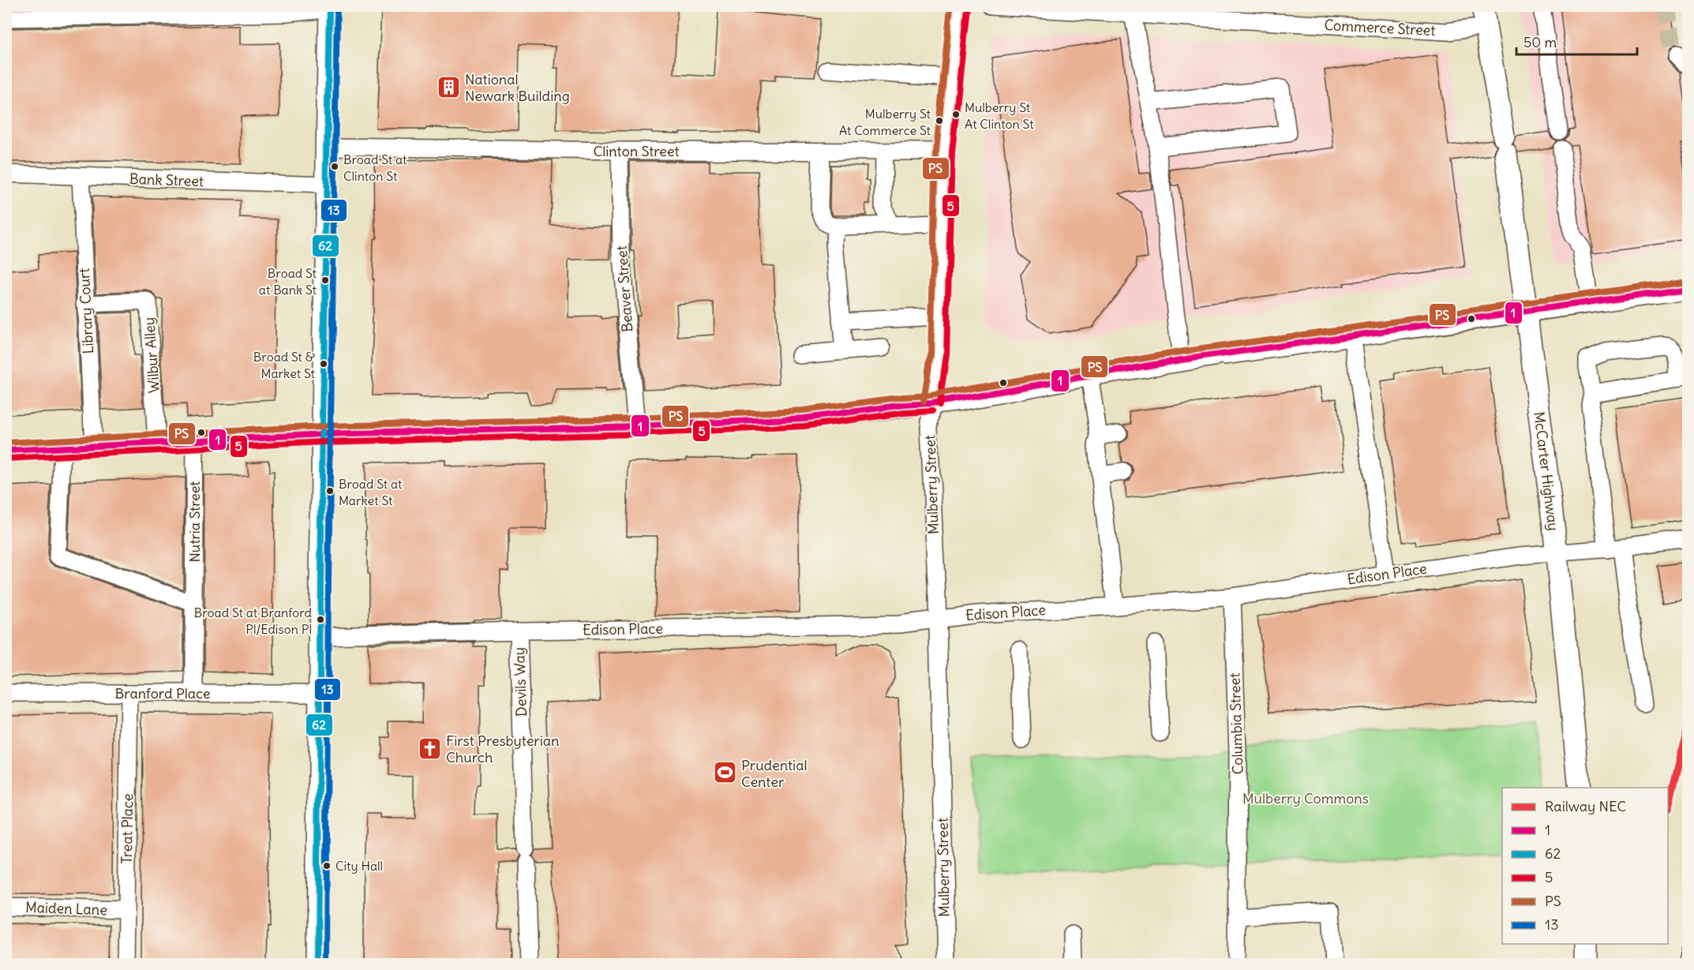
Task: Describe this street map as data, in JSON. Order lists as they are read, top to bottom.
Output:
{
  "streets": {
    "main road": ["McCarter Highway"],
    "street": [
      "Commerce Street",
      "Clinton Street",
      "Bank Street",
      "Beaver Street",
      "Library Court",
      "Wilbur Alley",
      "Mulberry Street",
      "Nutria Street",
      "Edison Place",
      "Devils Way",
      "Branford Place",
      "Columbia Street",
      "Treat Place",
      "Maiden Lane"
    ]
  },
  "crossings": [
    ["Commerce Street", "McCarter Highway"],
    ["Clinton Street", "Beaver Street"],
    ["Clinton Street", "Mulberry Street"],
    ["Bank Street", "Library Court"],
    ["Library Court", "Wilbur Alley"],
    ["McCarter Highway", "Edison Place"],
    ["Mulberry Street", "Edison Place"],
    ["Nutria Street", "Branford Place"],
    ["Edison Place", "Devils Way"],
    ["Edison Place", "Columbia Street"],
    ["Branford Place", "Treat Place"],
    ["Treat Place", "Maiden Lane"]
  ],
  "parks": ["Mulberry Commons"],
  "places": {
    "building": ["National Newark Building"],
    "other": [
      "Mulberry St At Clinton St",
      "Mulberry St At Commerce St",
      "Broad St at Clinton St",
      "Broad St at Bank St",
      "Broad St & Market St",
      "Broad St at Market St",
      "Broad St at Branford Pl/Edison Pl",
      "City Hall"
    ],
    "church": ["First Presbyterian Church"],
    "sports": ["Prudential Center"]
  },
  "lines": [
    "transit line 62",
    "transit line PS",
    "transit line 13",
    "transit line 5",
    "transit line 1",
    "rail line NEC"
  ],
  "legend": [
    "Railway NEC",
    "1",
    "62",
    "5",
    "PS",
    "13"
  ],
  "scale_bar": "50 m"
}
